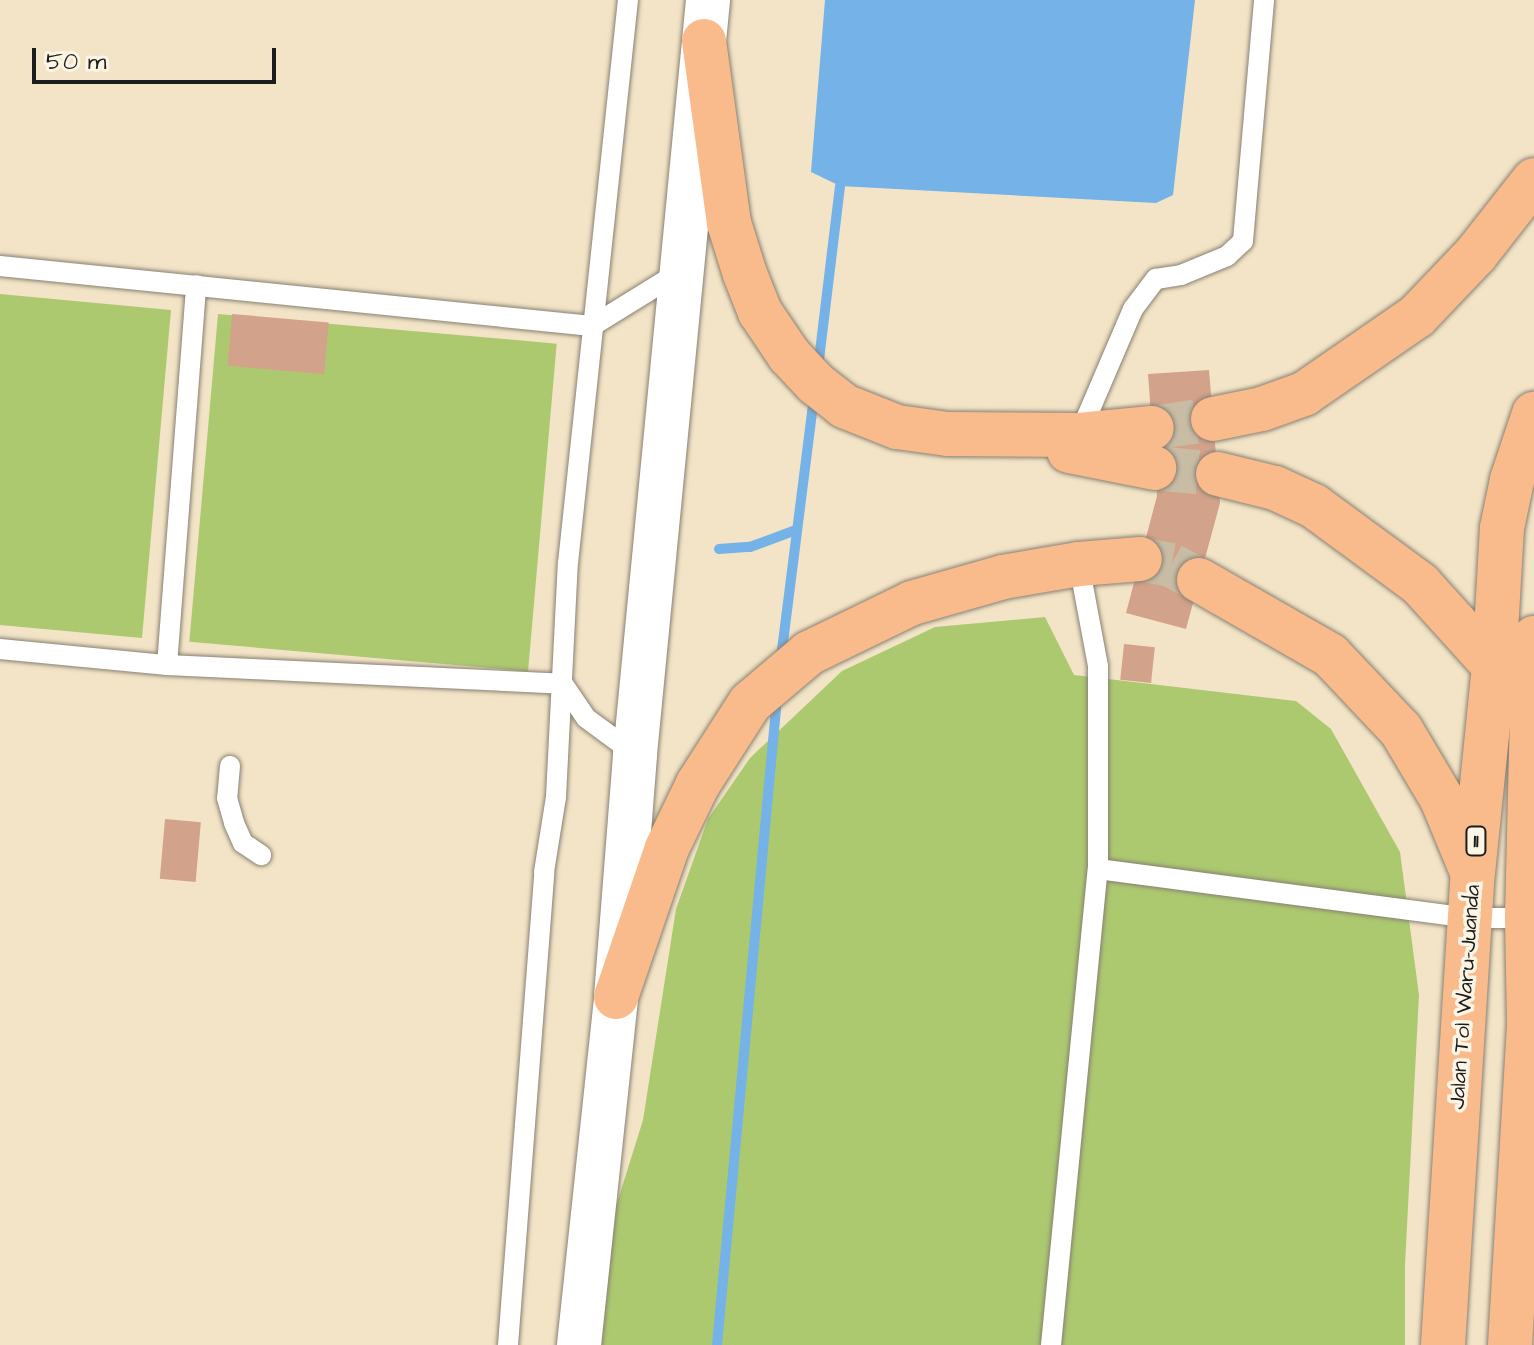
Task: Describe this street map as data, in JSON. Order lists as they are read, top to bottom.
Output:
{
  "streets": {
    "highway": ["11", "Jalan Tol Waru–Juanda"]
  },
  "scale_bar": "50 m"
}
